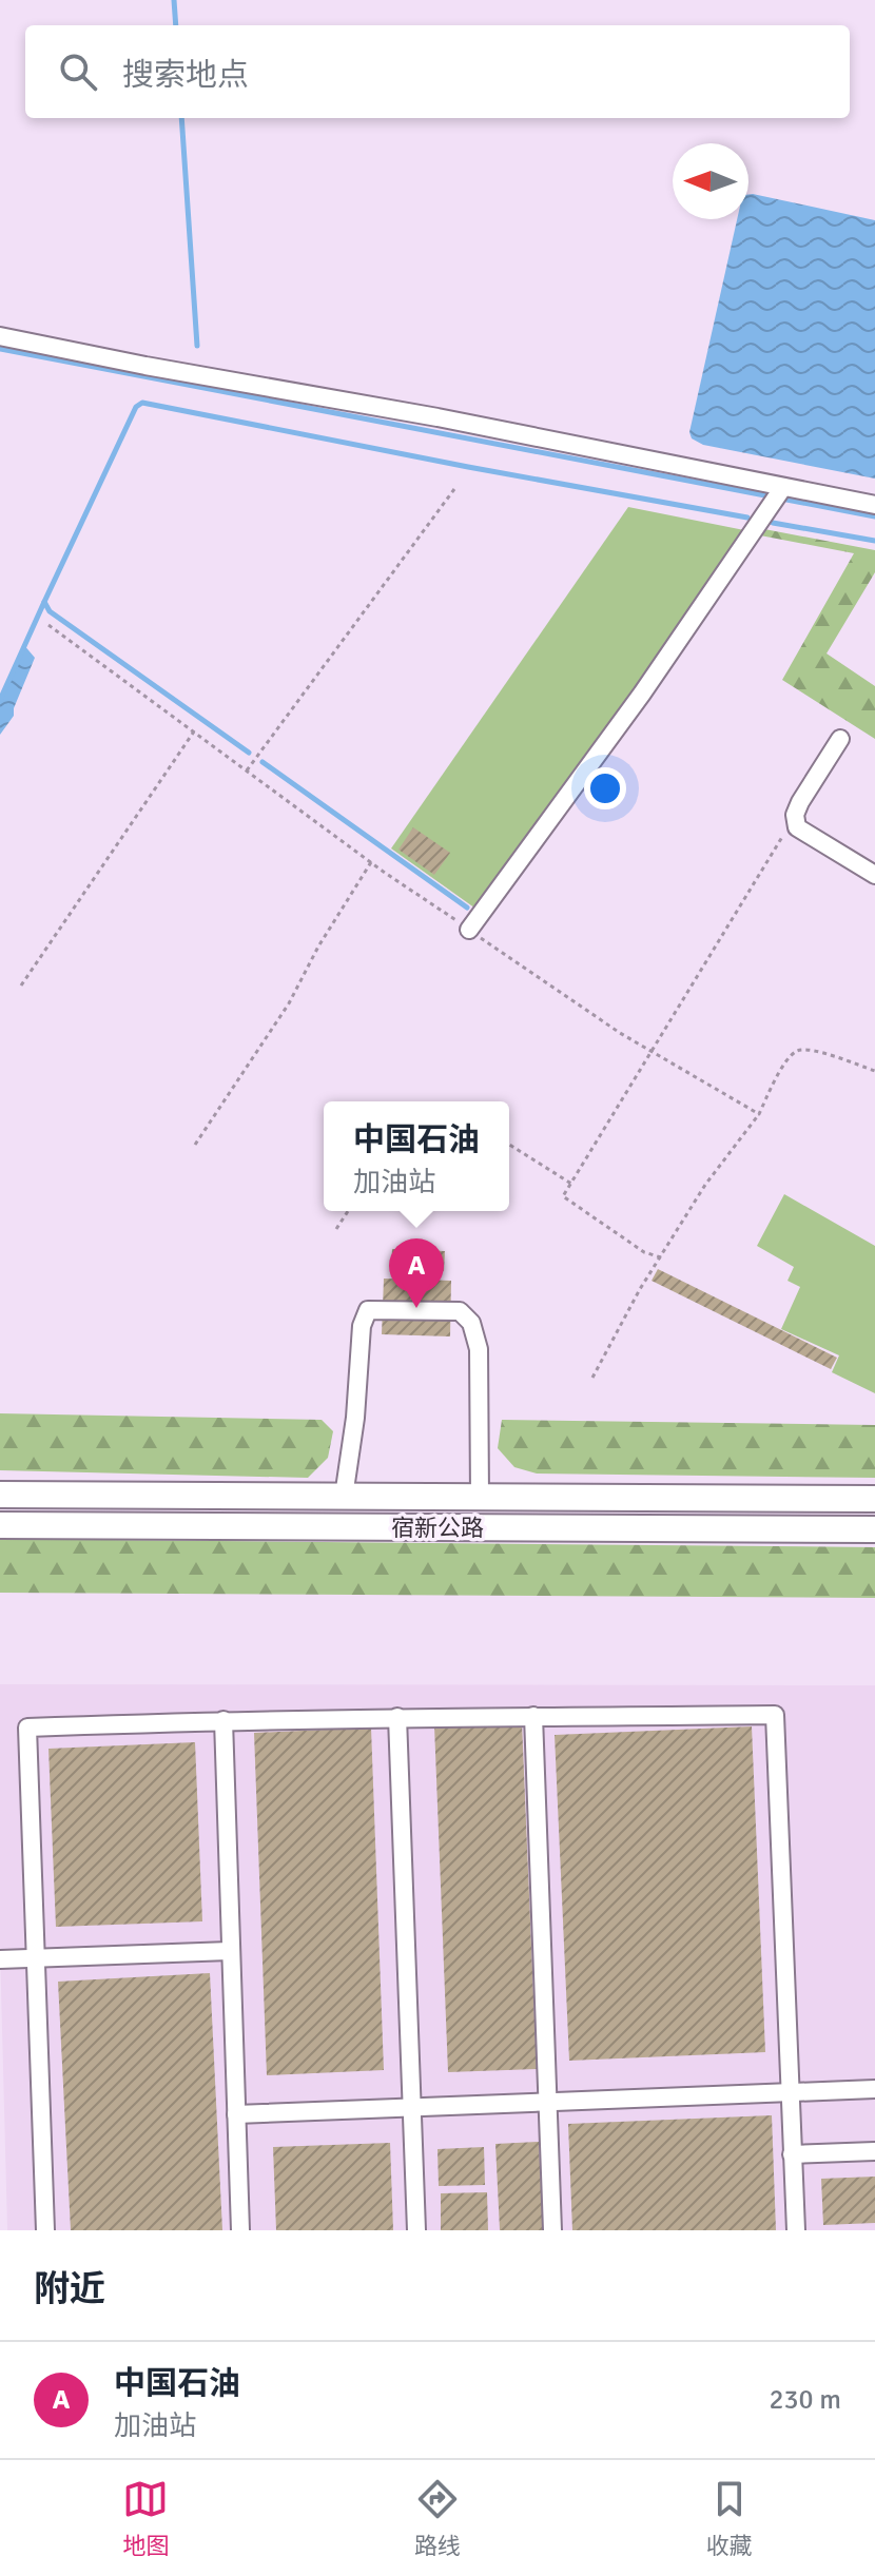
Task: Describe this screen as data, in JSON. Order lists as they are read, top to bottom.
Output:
{
  "streets": {
    "highway": ["宿新公路"]
  },
  "north": "left",
  "page": {
    "search": "搜索地点",
    "popup": ["中国石油", "加油站"],
    "pins": "A",
    "heading": "附近",
    "list": [
      {
        "mark": "A",
        "name": "中国石油",
        "note": "加油站",
        "value": "230 m"
      }
    ],
    "nav": ["地图", "路线", "收藏"]
  }
}
